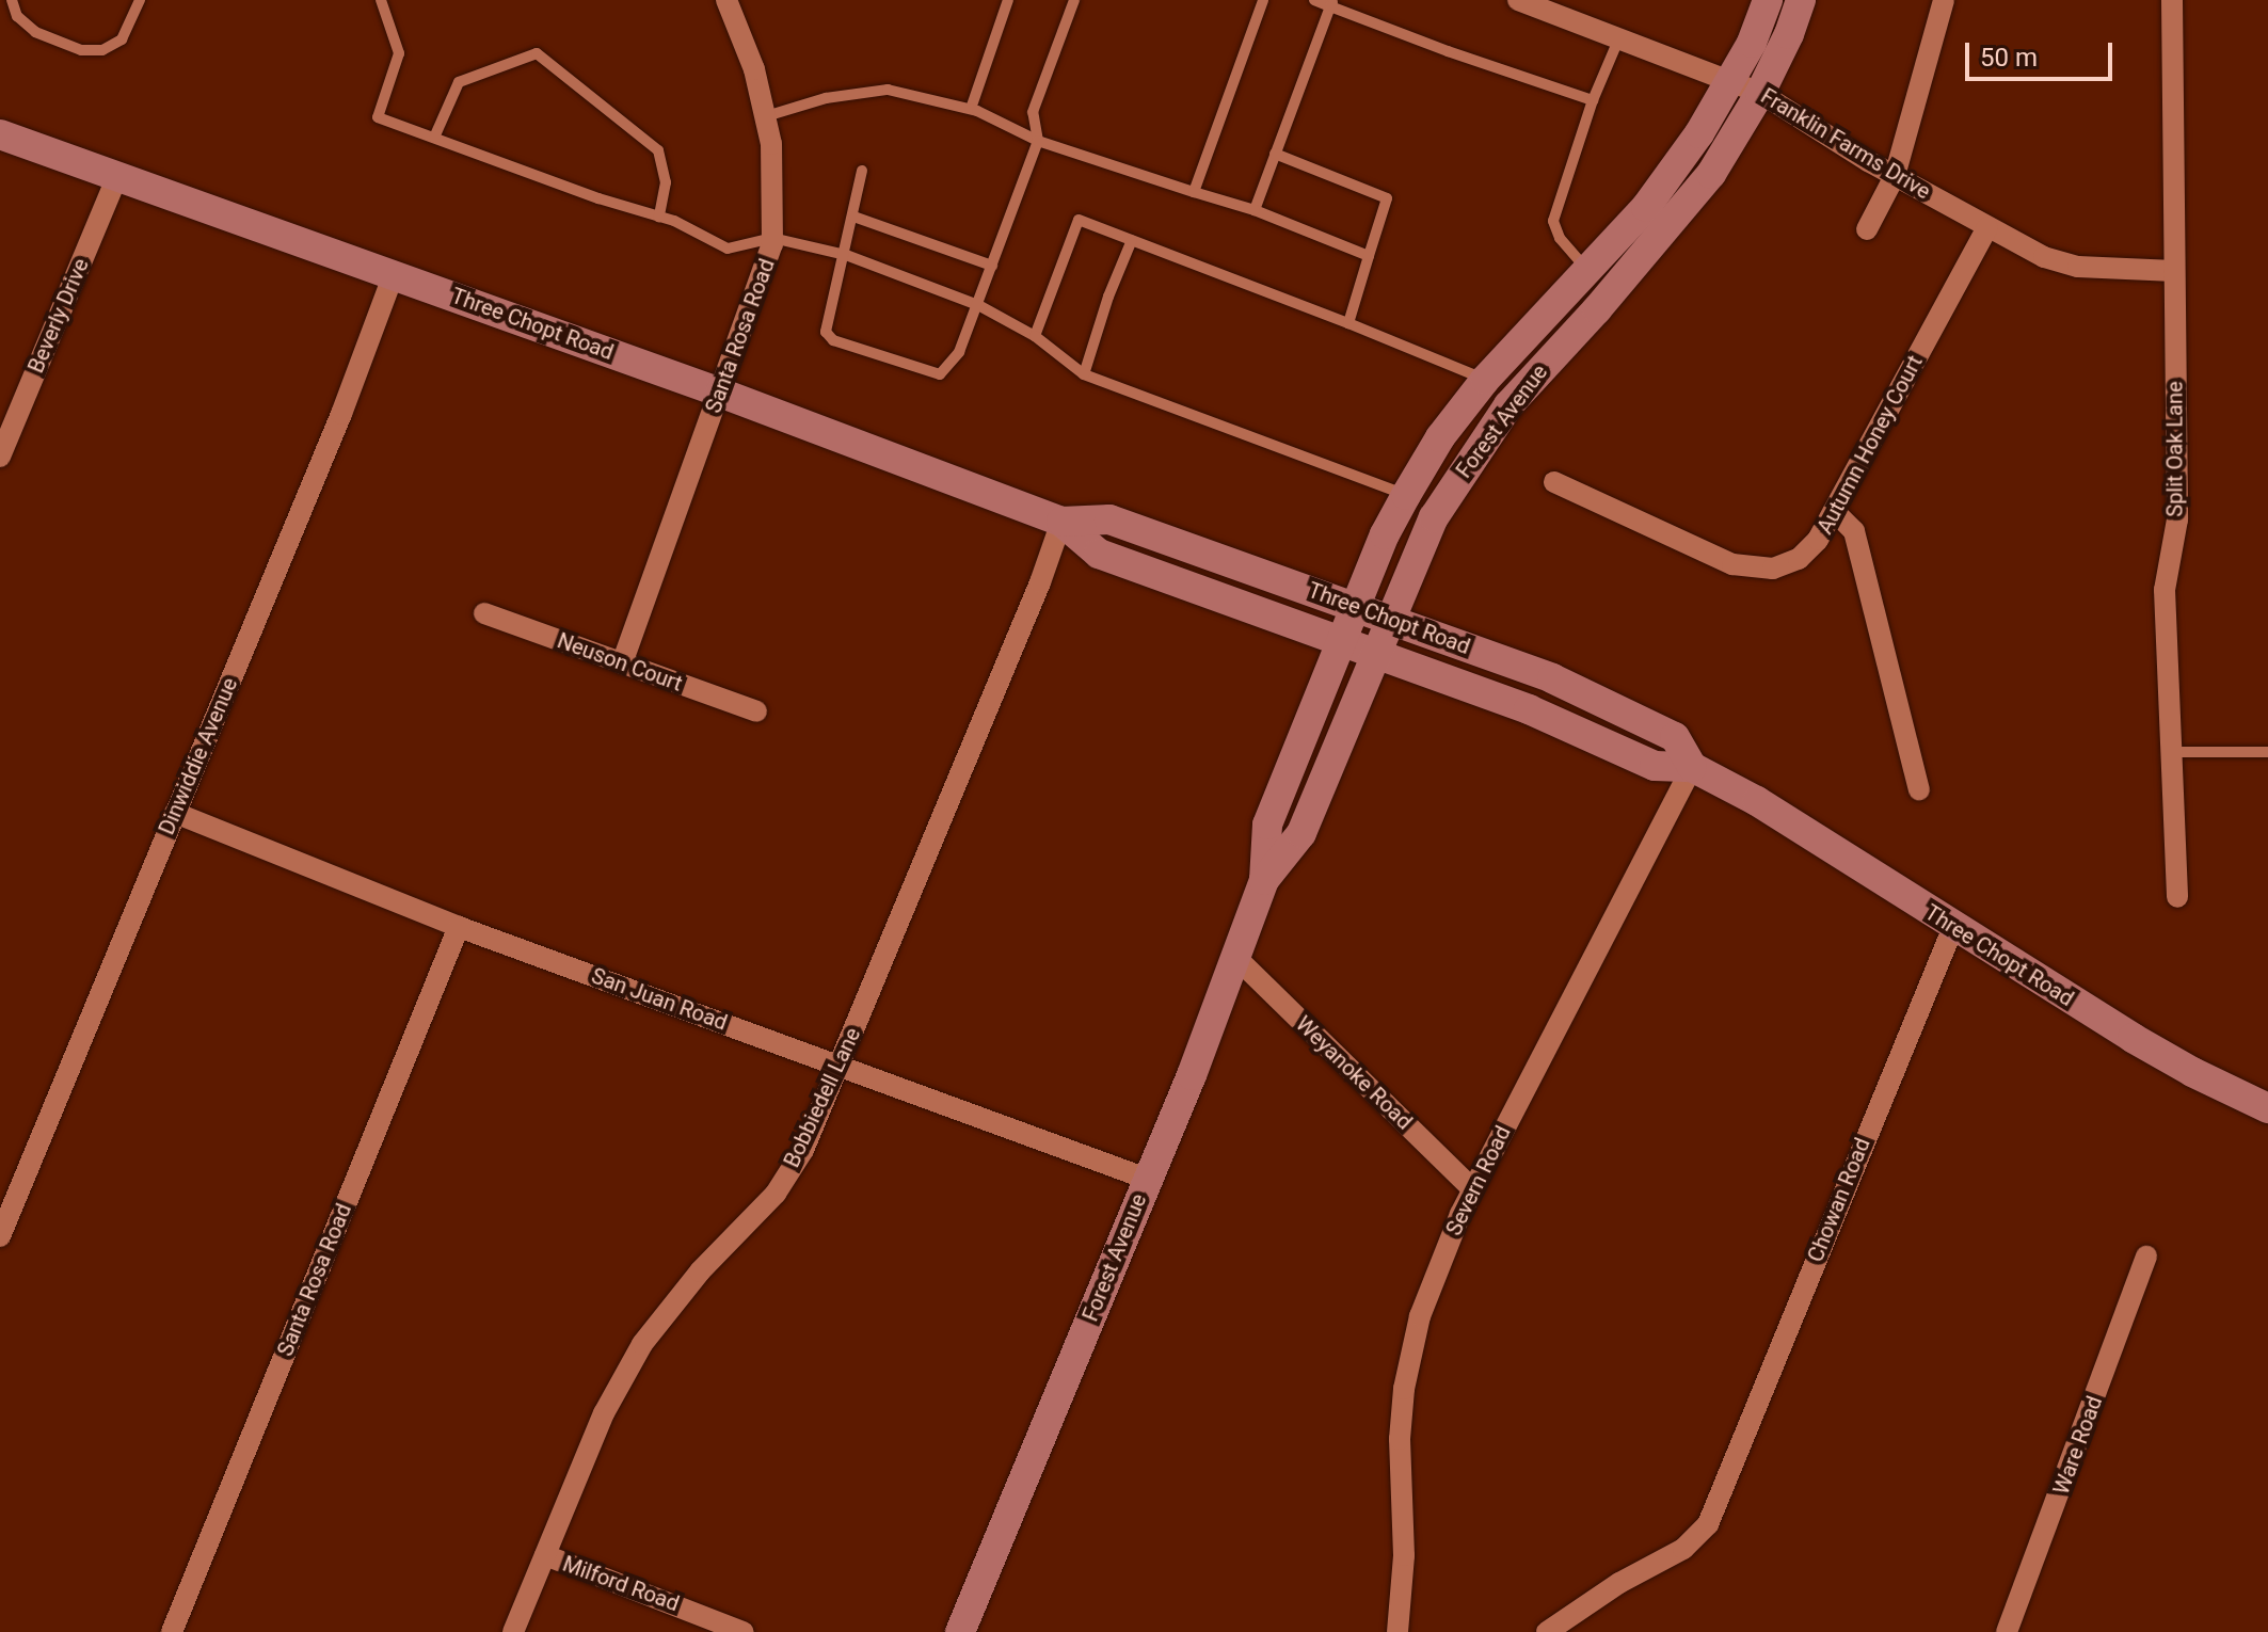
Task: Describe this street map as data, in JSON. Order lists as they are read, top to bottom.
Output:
{
  "streets": {
    "main road": ["Three Chopt Road", "Forest Avenue"],
    "street": [
      "Franklin Farms Drive",
      "Beverly Drive",
      "Santa Rosa Road",
      "Autumn Honey Court",
      "Split Oak Lane",
      "Neuson Court",
      "Dinwiddie Avenue",
      "San Juan Road",
      "Weyanoke Road",
      "Bobbiedell Lane",
      "Severn Road",
      "Chowan Road",
      "Ware Road",
      "Milford Road"
    ]
  },
  "crossings": [
    ["Franklin Farms Drive", "Forest Avenue"],
    ["Franklin Farms Drive", "Autumn Honey Court"],
    ["Franklin Farms Drive", "Split Oak Lane"],
    ["Beverly Drive", "Three Chopt Road"],
    ["Three Chopt Road", "Santa Rosa Road"],
    ["Three Chopt Road", "Forest Avenue"],
    ["Three Chopt Road", "Dinwiddie Avenue"],
    ["Three Chopt Road", "Bobbiedell Lane"],
    ["Three Chopt Road", "Severn Road"],
    ["Three Chopt Road", "Chowan Road"],
    ["Santa Rosa Road", "Neuson Court"],
    ["Santa Rosa Road", "San Juan Road"],
    ["Forest Avenue", "San Juan Road"],
    ["Forest Avenue", "Weyanoke Road"],
    ["Dinwiddie Avenue", "San Juan Road"],
    ["San Juan Road", "Bobbiedell Lane"],
    ["Weyanoke Road", "Severn Road"],
    ["Bobbiedell Lane", "Milford Road"]
  ],
  "scale_bar": "50 m"
}
